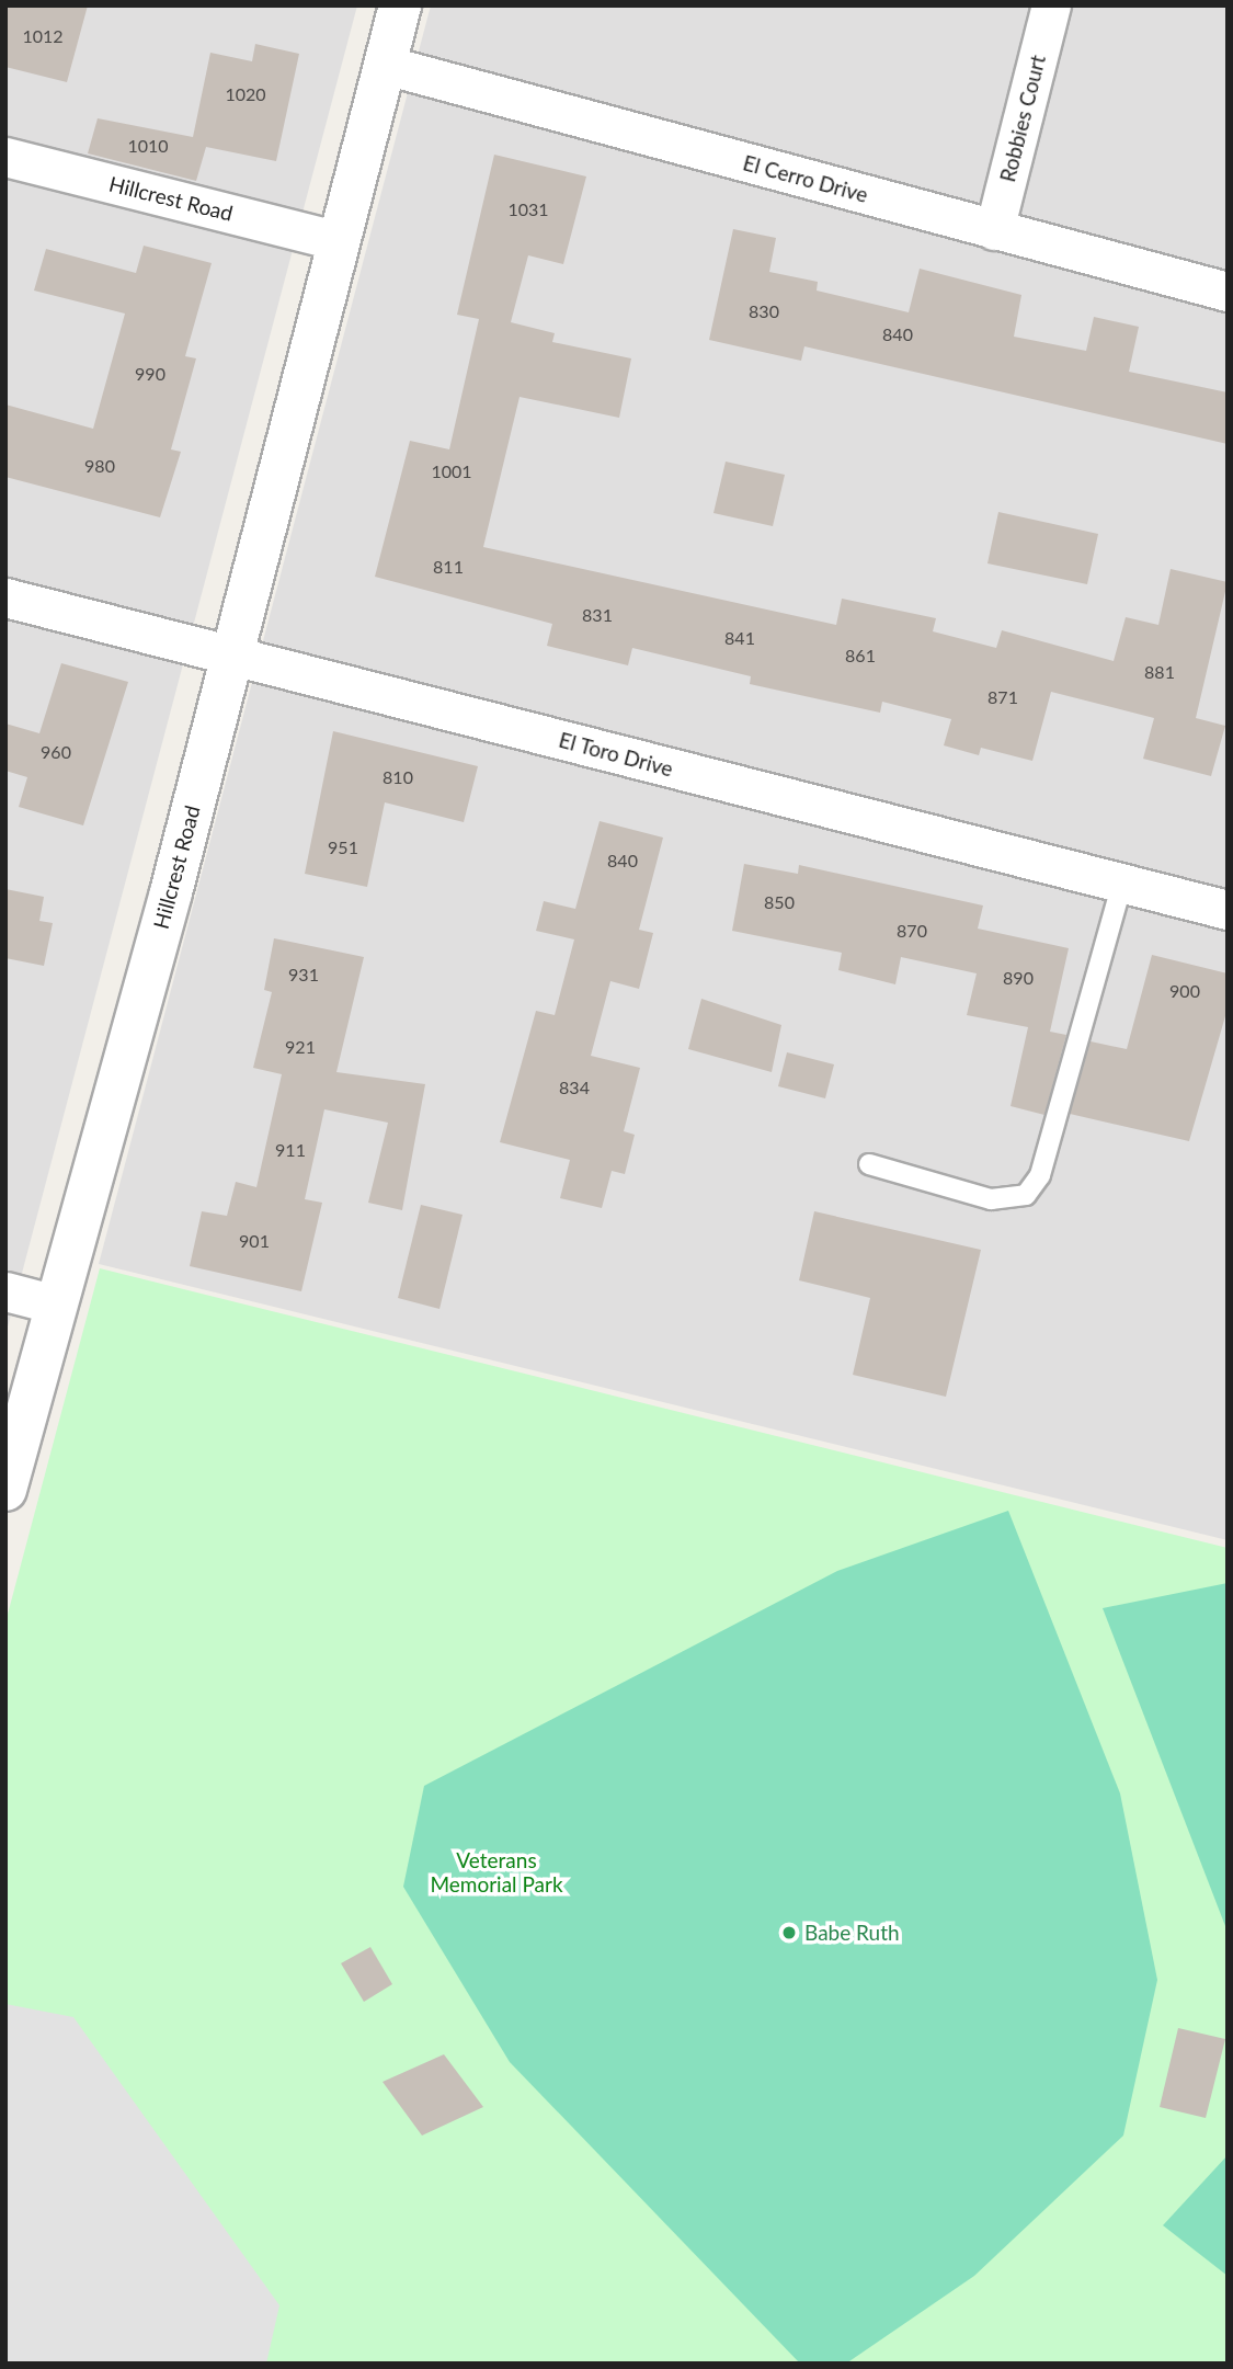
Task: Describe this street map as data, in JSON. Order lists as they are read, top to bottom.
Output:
{
  "streets": {
    "street": [
      "Robbies Court",
      "El Cerro Drive",
      "Hillcrest Road",
      "El Toro Drive"
    ]
  },
  "crossings": [
    ["Robbies Court", "El Cerro Drive"],
    ["El Cerro Drive", "Hillcrest Road"],
    ["Hillcrest Road", "El Toro Drive"]
  ],
  "parks": ["Veterans Memorial Park"],
  "places": ["Babe Ruth"],
  "house_numbers": [
    "1012",
    "1020",
    "1010",
    "1031",
    "830",
    "840",
    "990",
    "980",
    "1001",
    "811",
    "831",
    "841",
    "861",
    "881",
    "871",
    "960",
    "810",
    "951",
    "840",
    "850",
    "870",
    "931",
    "890",
    "900",
    "921",
    "834",
    "911",
    "901"
  ]
}
